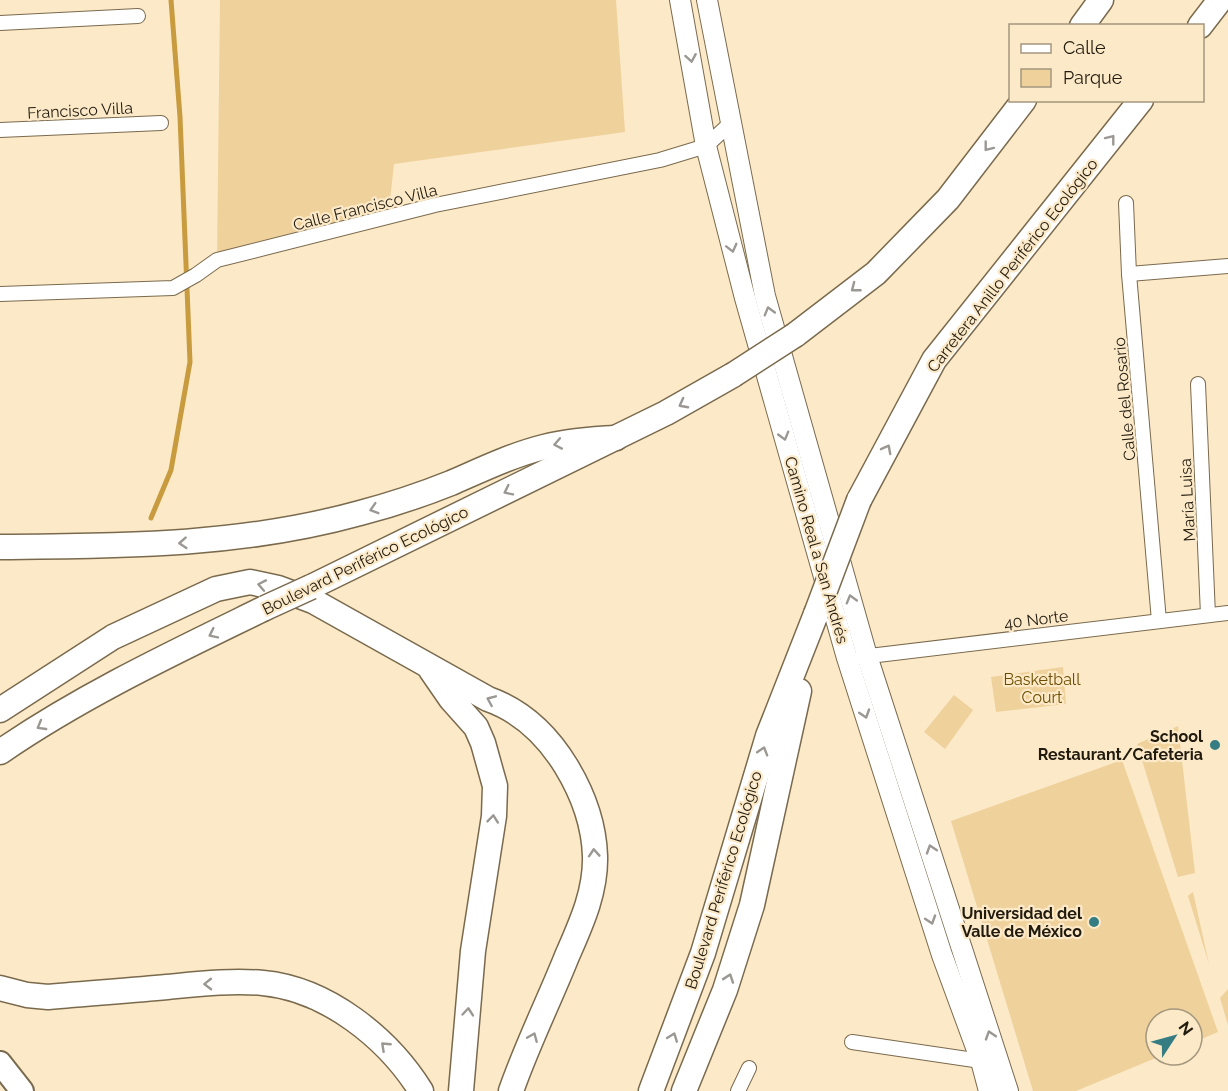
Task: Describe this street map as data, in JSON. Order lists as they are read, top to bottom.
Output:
{
  "streets": {
    "highway": ["Carretera Anillo Periférico Ecológico", "Boulevard Periférico Ecológico"],
    "main road": ["Camino Real a San Andrés"],
    "street": [
      "Francisco Villa",
      "Calle Francisco Villa",
      "Calle del Rosario",
      "María Luisa",
      "40 Norte"
    ]
  },
  "crossings": [
    ["Calle Francisco Villa", "Camino Real a San Andrés"],
    ["Carretera Anillo Periférico Ecológico", "Boulevard Periférico Ecológico"],
    ["Calle del Rosario", "40 Norte"],
    ["María Luisa", "40 Norte"],
    ["Camino Real a San Andrés", "40 Norte"]
  ],
  "one_way": ["Carretera Anillo Periférico Ecológico"],
  "parks": ["Basketball Court"],
  "places": ["School Restaurant/Cafeteria", "Universidad del Valle de México"],
  "legend": ["Calle", "Parque"],
  "north": "top right"
}
